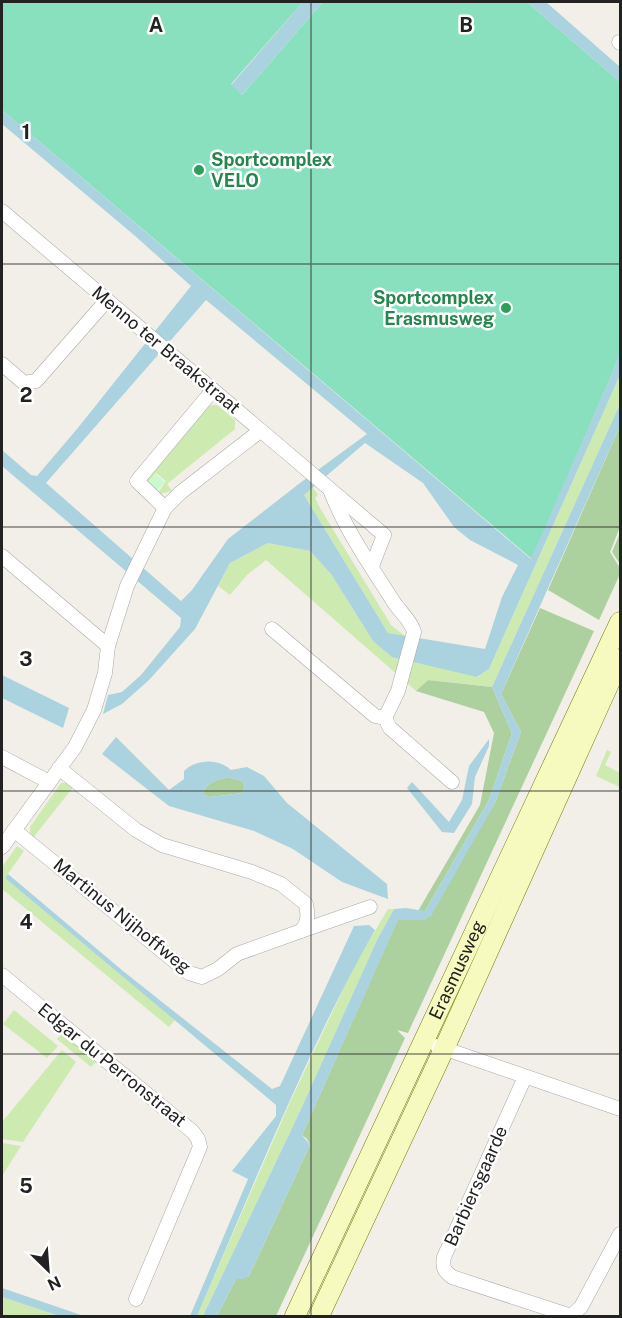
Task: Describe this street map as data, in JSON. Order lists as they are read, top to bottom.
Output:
{
  "streets": {
    "main road": ["Erasmusweg"],
    "street": [
      "Menno ter Braakstraat",
      "Martinus Nijhoffweg",
      "Edgar du Perronstraat",
      "Barbiersgaarde"
    ]
  },
  "places": ["Sportcomplex VELO", "Sportcomplex Erasmusweg"],
  "north": "bottom right",
  "grid": {
    "columns": ["A", "B"],
    "rows": [
      "1",
      "2",
      "3",
      "4",
      "5"
    ]
  }
}
